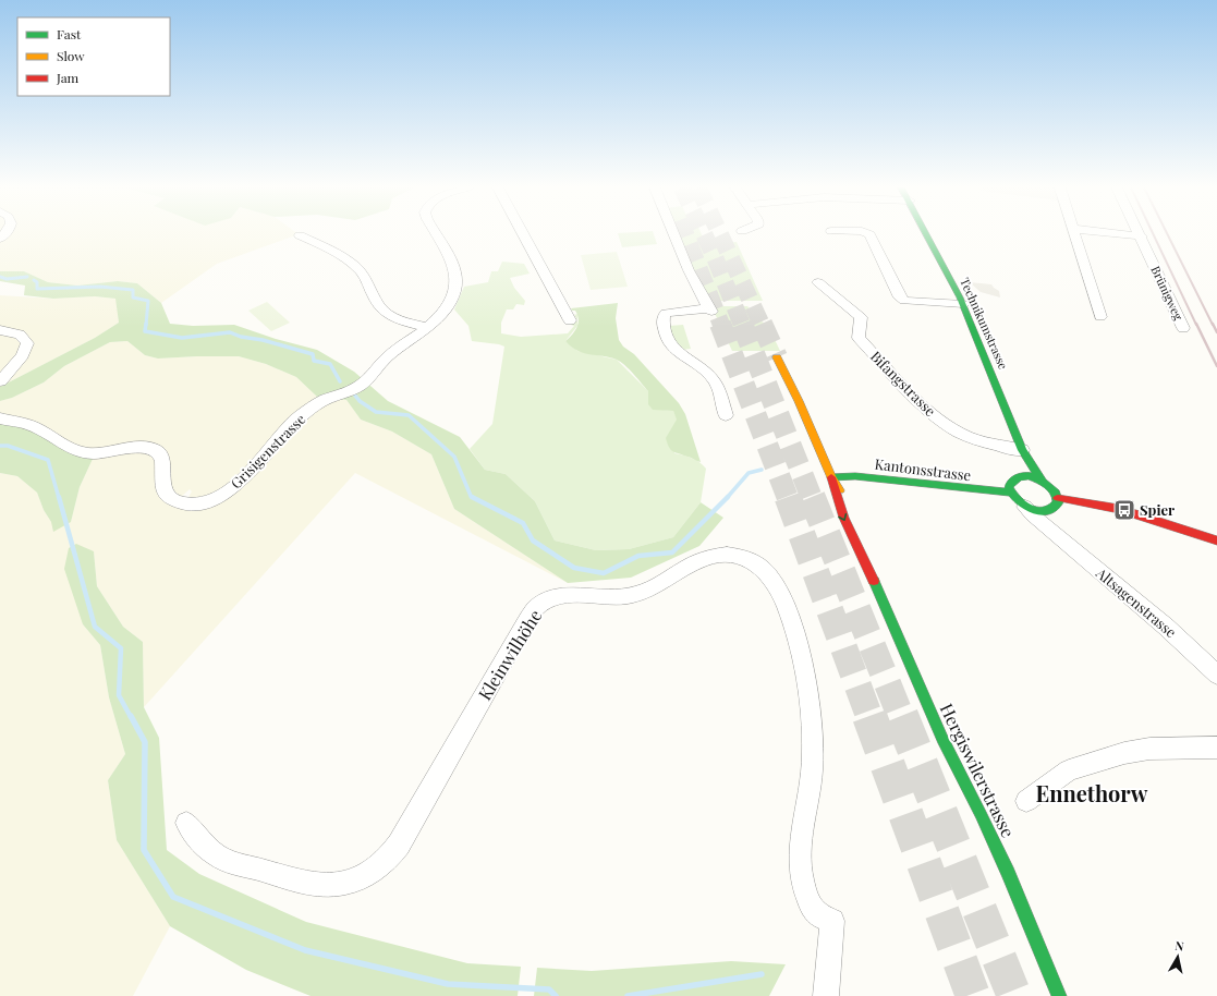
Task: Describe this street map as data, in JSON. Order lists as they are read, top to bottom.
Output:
{
  "streets": {
    "main road": ["Technikumstrasse", "Kantonsstrasse", "Hergiswilerstrasse"],
    "street": [
      "Brünigweg",
      "Bifangstrasse",
      "Grisigenstrasse",
      "Altsagenstrasse",
      "Kleinwilhöhe"
    ]
  },
  "crossings": [
    ["Technikumstrasse", "Bifangstrasse"],
    ["Technikumstrasse", "Kantonsstrasse"],
    ["Technikumstrasse", "Altsagenstrasse"],
    ["Kantonsstrasse", "Altsagenstrasse"],
    ["Kantonsstrasse", "Hergiswilerstrasse"]
  ],
  "districts": ["Ennethorw"],
  "places": {
    "bus stop": ["Spier"]
  },
  "legend": ["Fast", "Slow", "Jam"],
  "north": "top"
}
